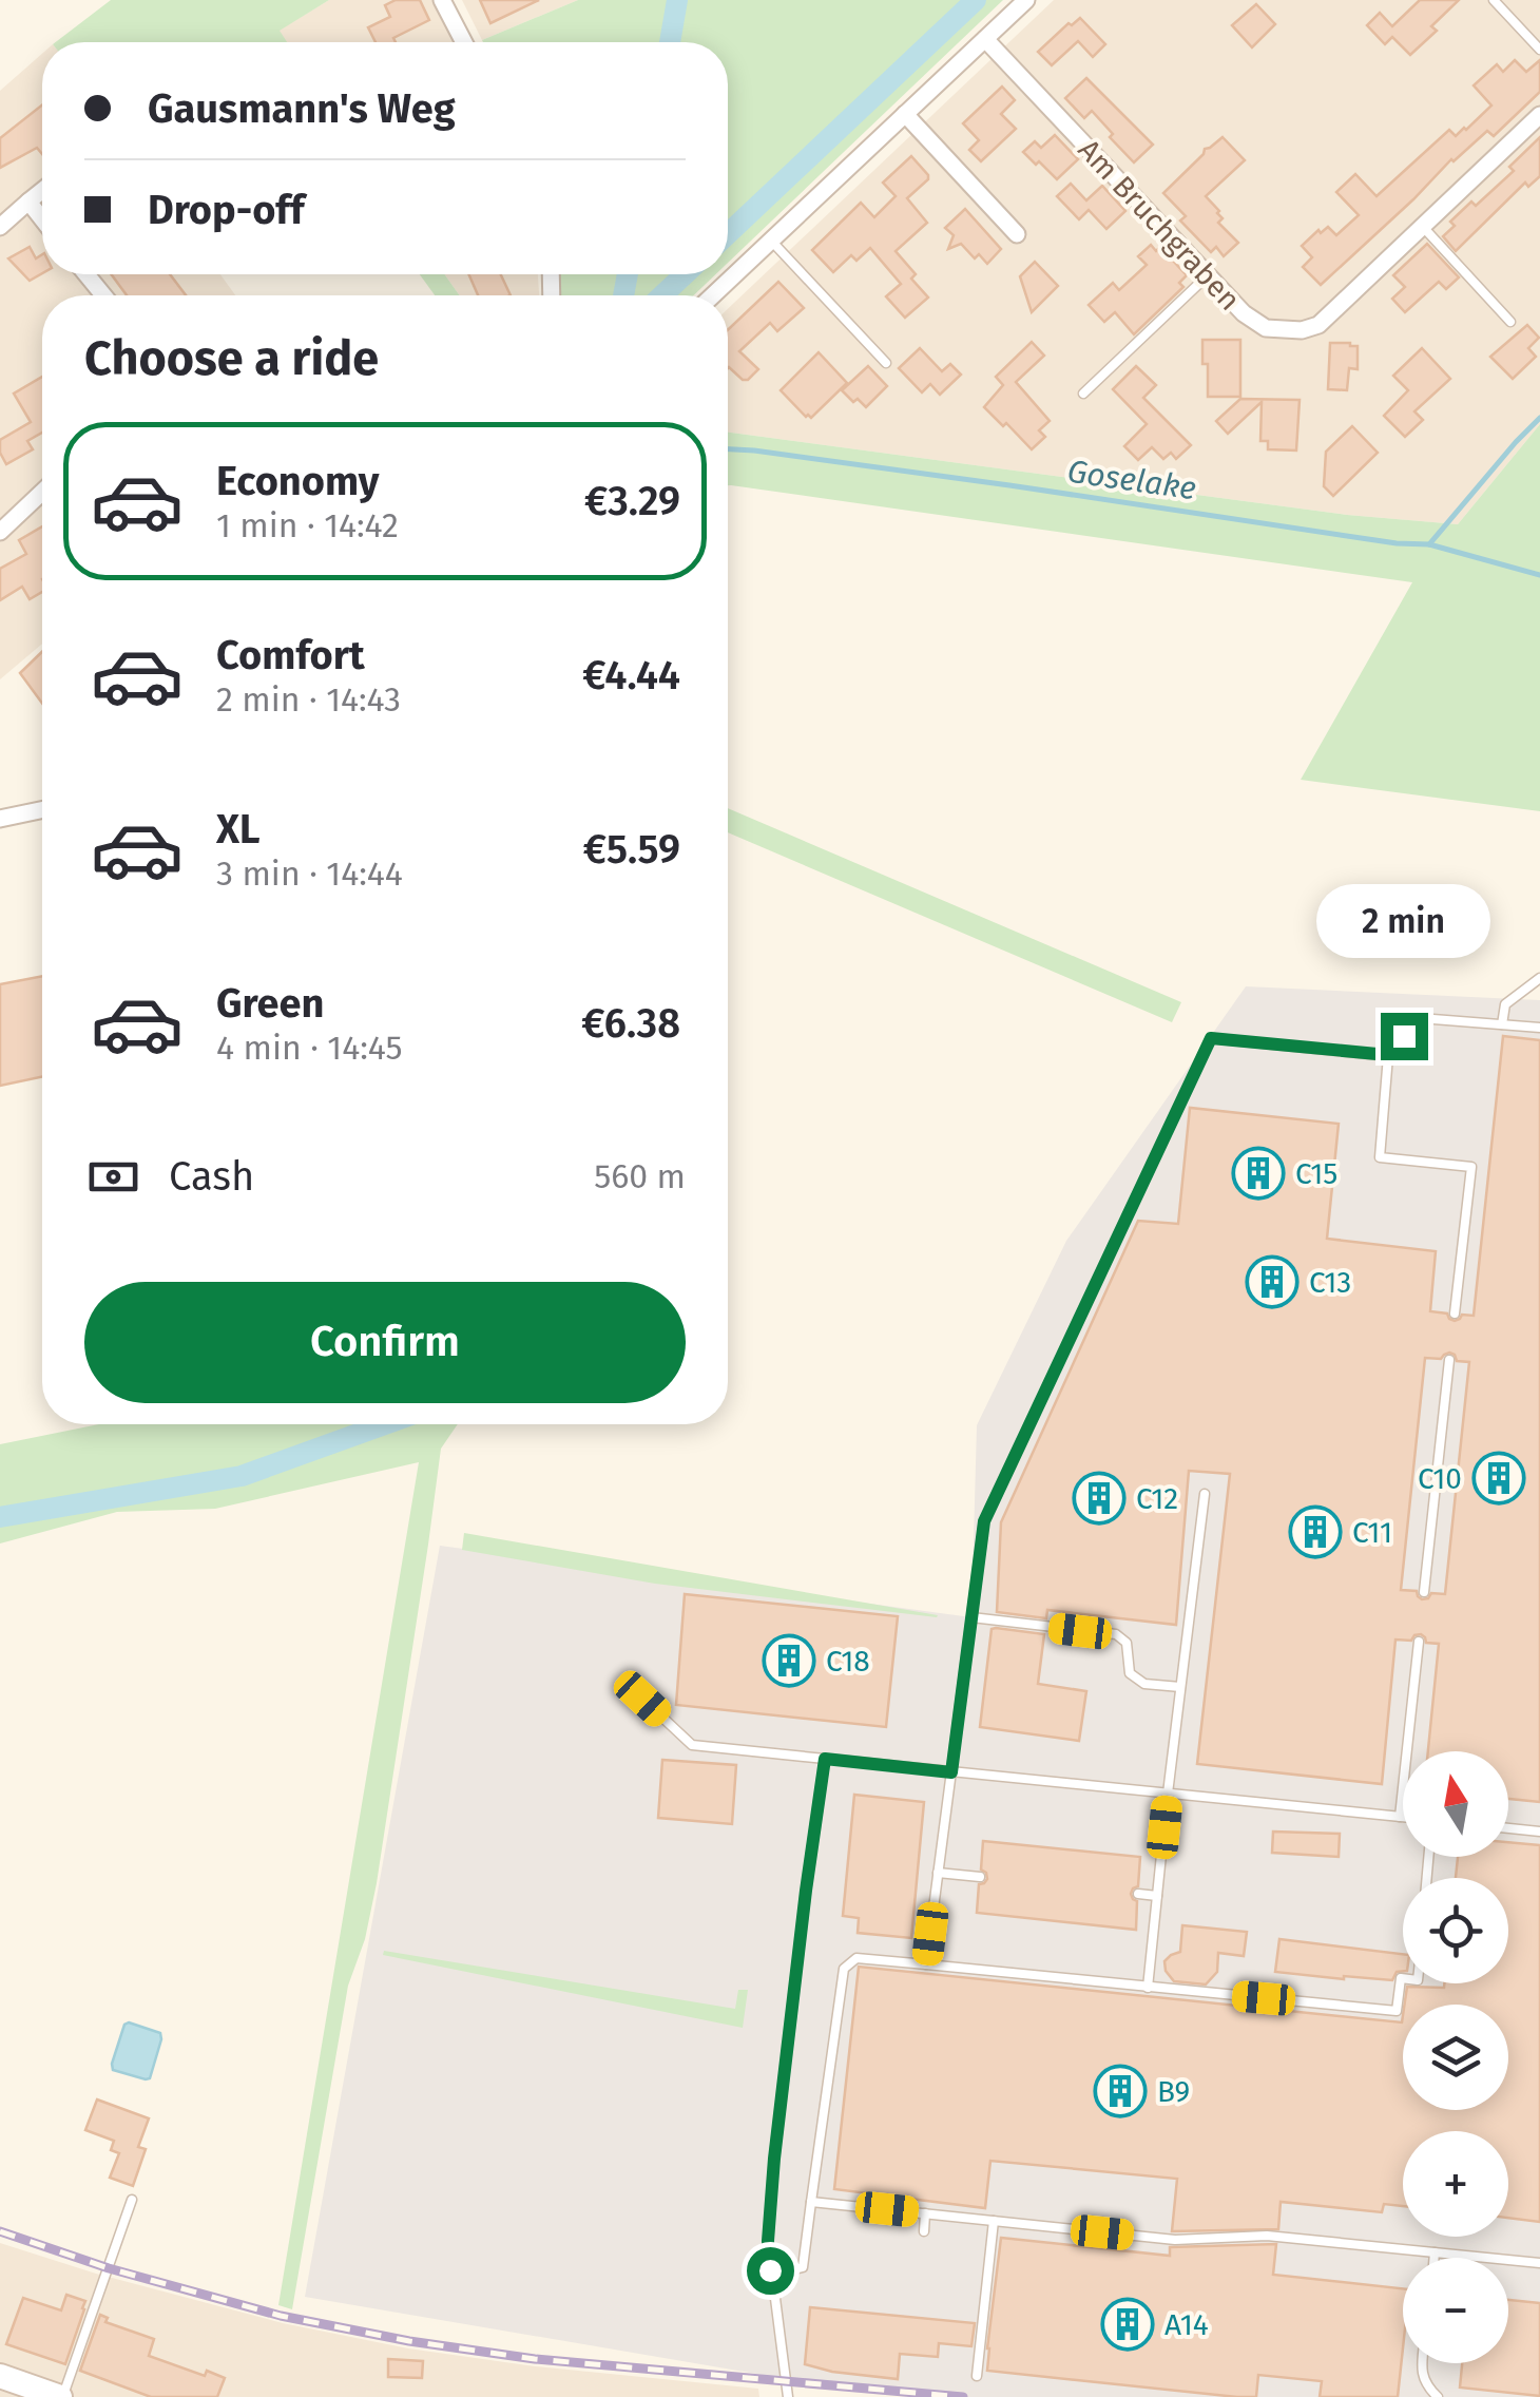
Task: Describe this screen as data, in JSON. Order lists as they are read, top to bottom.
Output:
{
  "streets": {
    "street": ["Am Bruchgraben"]
  },
  "water": ["Goselake"],
  "places": {
    "building": [
      "C15",
      "C13",
      "C10",
      "C12",
      "C11",
      "C18",
      "B9",
      "A14"
    ]
  },
  "north": "top",
  "page": {
    "banner": ["Gausmann's Weg", "Drop-off"],
    "heading": "Choose a ride",
    "list": [
      {
        "name": "Economy",
        "note": "1 min · 14:42",
        "value": "€3.29"
      },
      {
        "name": "Comfort",
        "note": "2 min · 14:43",
        "value": "€4.44"
      },
      {
        "name": "XL",
        "note": "3 min · 14:44",
        "value": "€5.59"
      },
      {
        "name": "Green",
        "note": "4 min · 14:45",
        "value": "€6.38"
      }
    ],
    "bubble": "2 min",
    "pay": ["Cash", "560 m"],
    "buttons": "Confirm",
    "map_buttons": ["+", "−"]
  }
}
